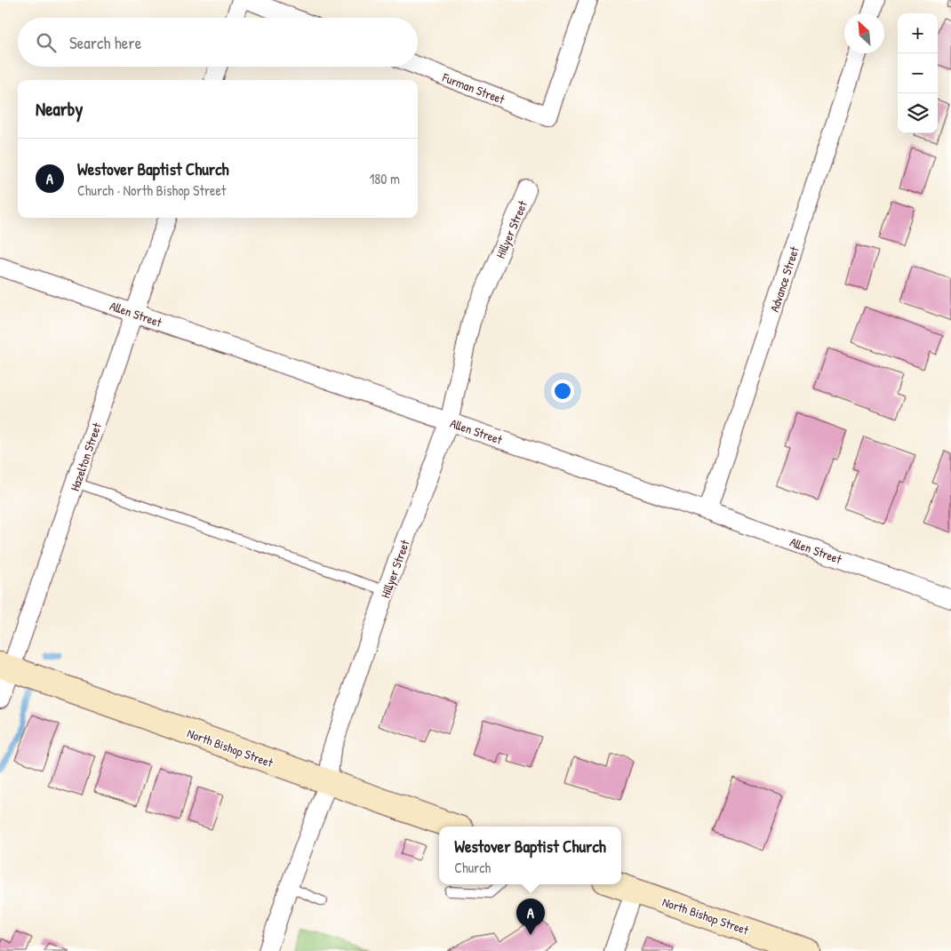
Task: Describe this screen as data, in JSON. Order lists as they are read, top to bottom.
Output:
{
  "streets": {
    "street": [
      "Furman Street",
      "Hillyer Street",
      "Advance Street",
      "Allen Street",
      "Hazelton Street",
      "North Bishop Street"
    ]
  },
  "crossings": [
    ["Hillyer Street", "Allen Street"],
    ["Hillyer Street", "North Bishop Street"],
    ["Advance Street", "Allen Street"],
    ["Allen Street", "Hazelton Street"],
    ["Hazelton Street", "North Bishop Street"]
  ],
  "north": "top left",
  "page": {
    "map_buttons": ["+", "−"],
    "search": "Search here",
    "heading": "Nearby",
    "list": [
      {
        "mark": "A",
        "name": "Westover Baptist Church",
        "note": "Church · North Bishop Street",
        "value": "180 m"
      }
    ],
    "popup": ["Westover Baptist Church", "Church"],
    "pins": "A"
  }
}
